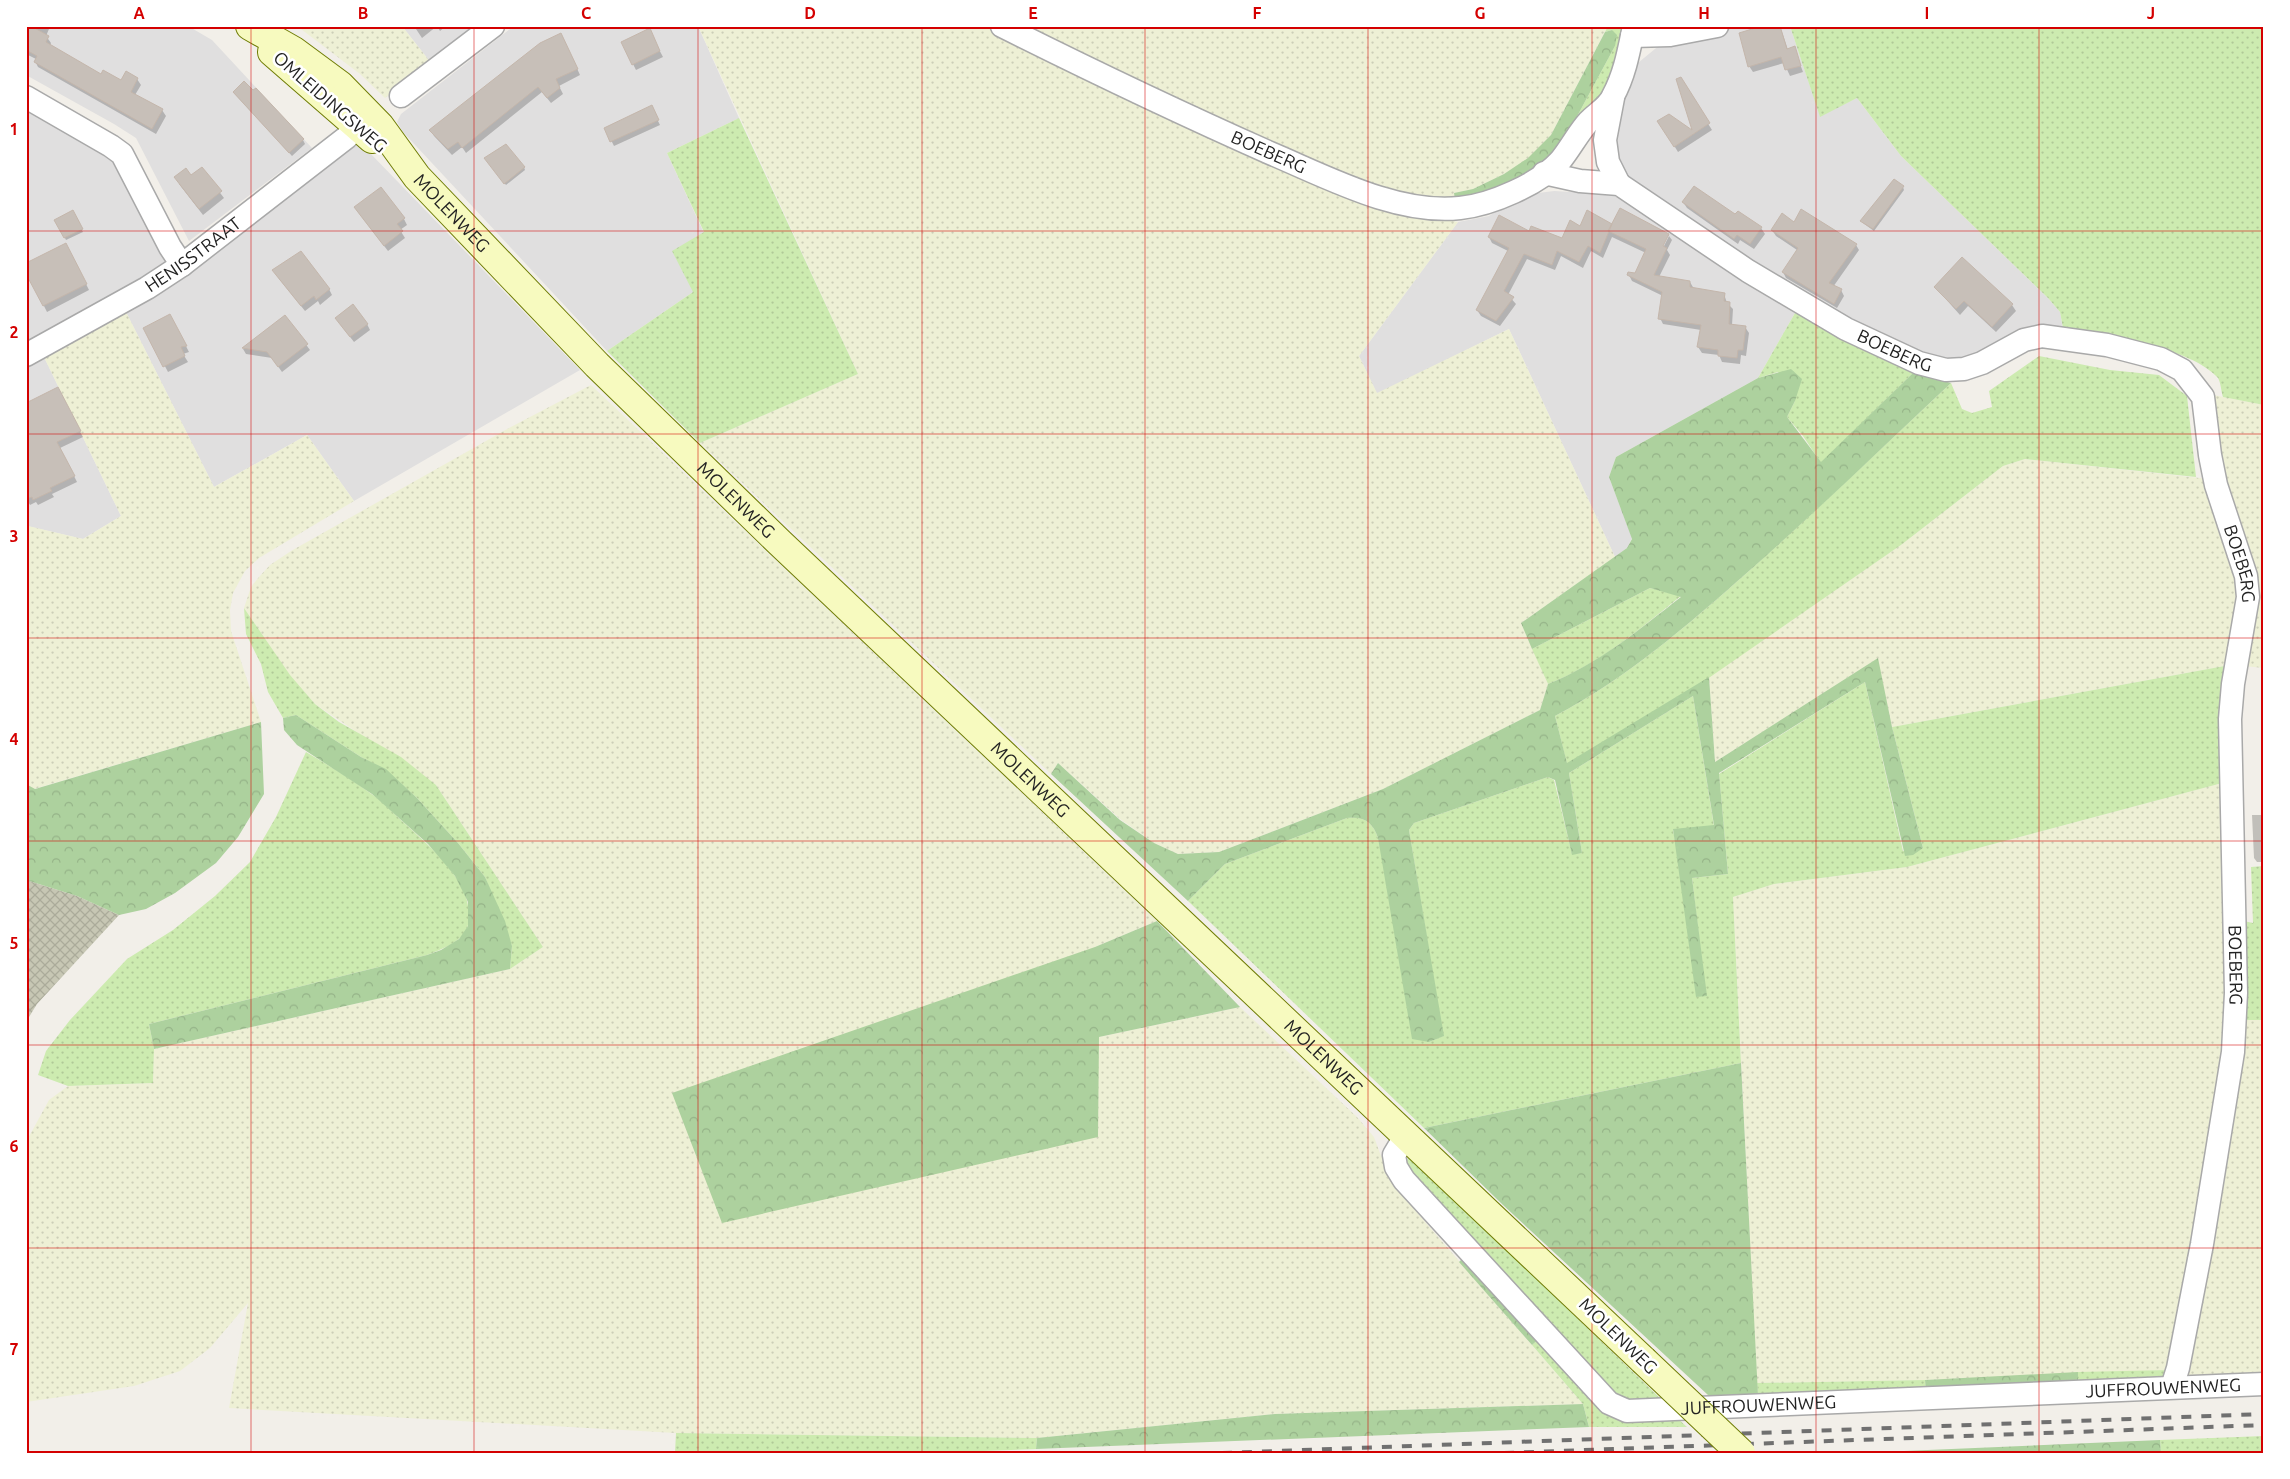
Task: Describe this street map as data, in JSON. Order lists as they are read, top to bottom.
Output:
{
  "streets": {
    "main road": ["OMLEIDINGSWEG", "MOLENWEG"],
    "street": ["BOEBERG", "HENISSTRAAT", "JUFFROUWENWEG"]
  },
  "crossings": [
    ["OMLEIDINGSWEG", "MOLENWEG"],
    ["BOEBERG", "JUFFROUWENWEG"],
    ["MOLENWEG", "JUFFROUWENWEG"]
  ],
  "grid": {
    "columns": [
      "A",
      "B",
      "C",
      "D",
      "E",
      "F",
      "G",
      "H",
      "I",
      "J"
    ],
    "rows": [
      "1",
      "2",
      "3",
      "4",
      "5",
      "6",
      "7"
    ]
  }
}
